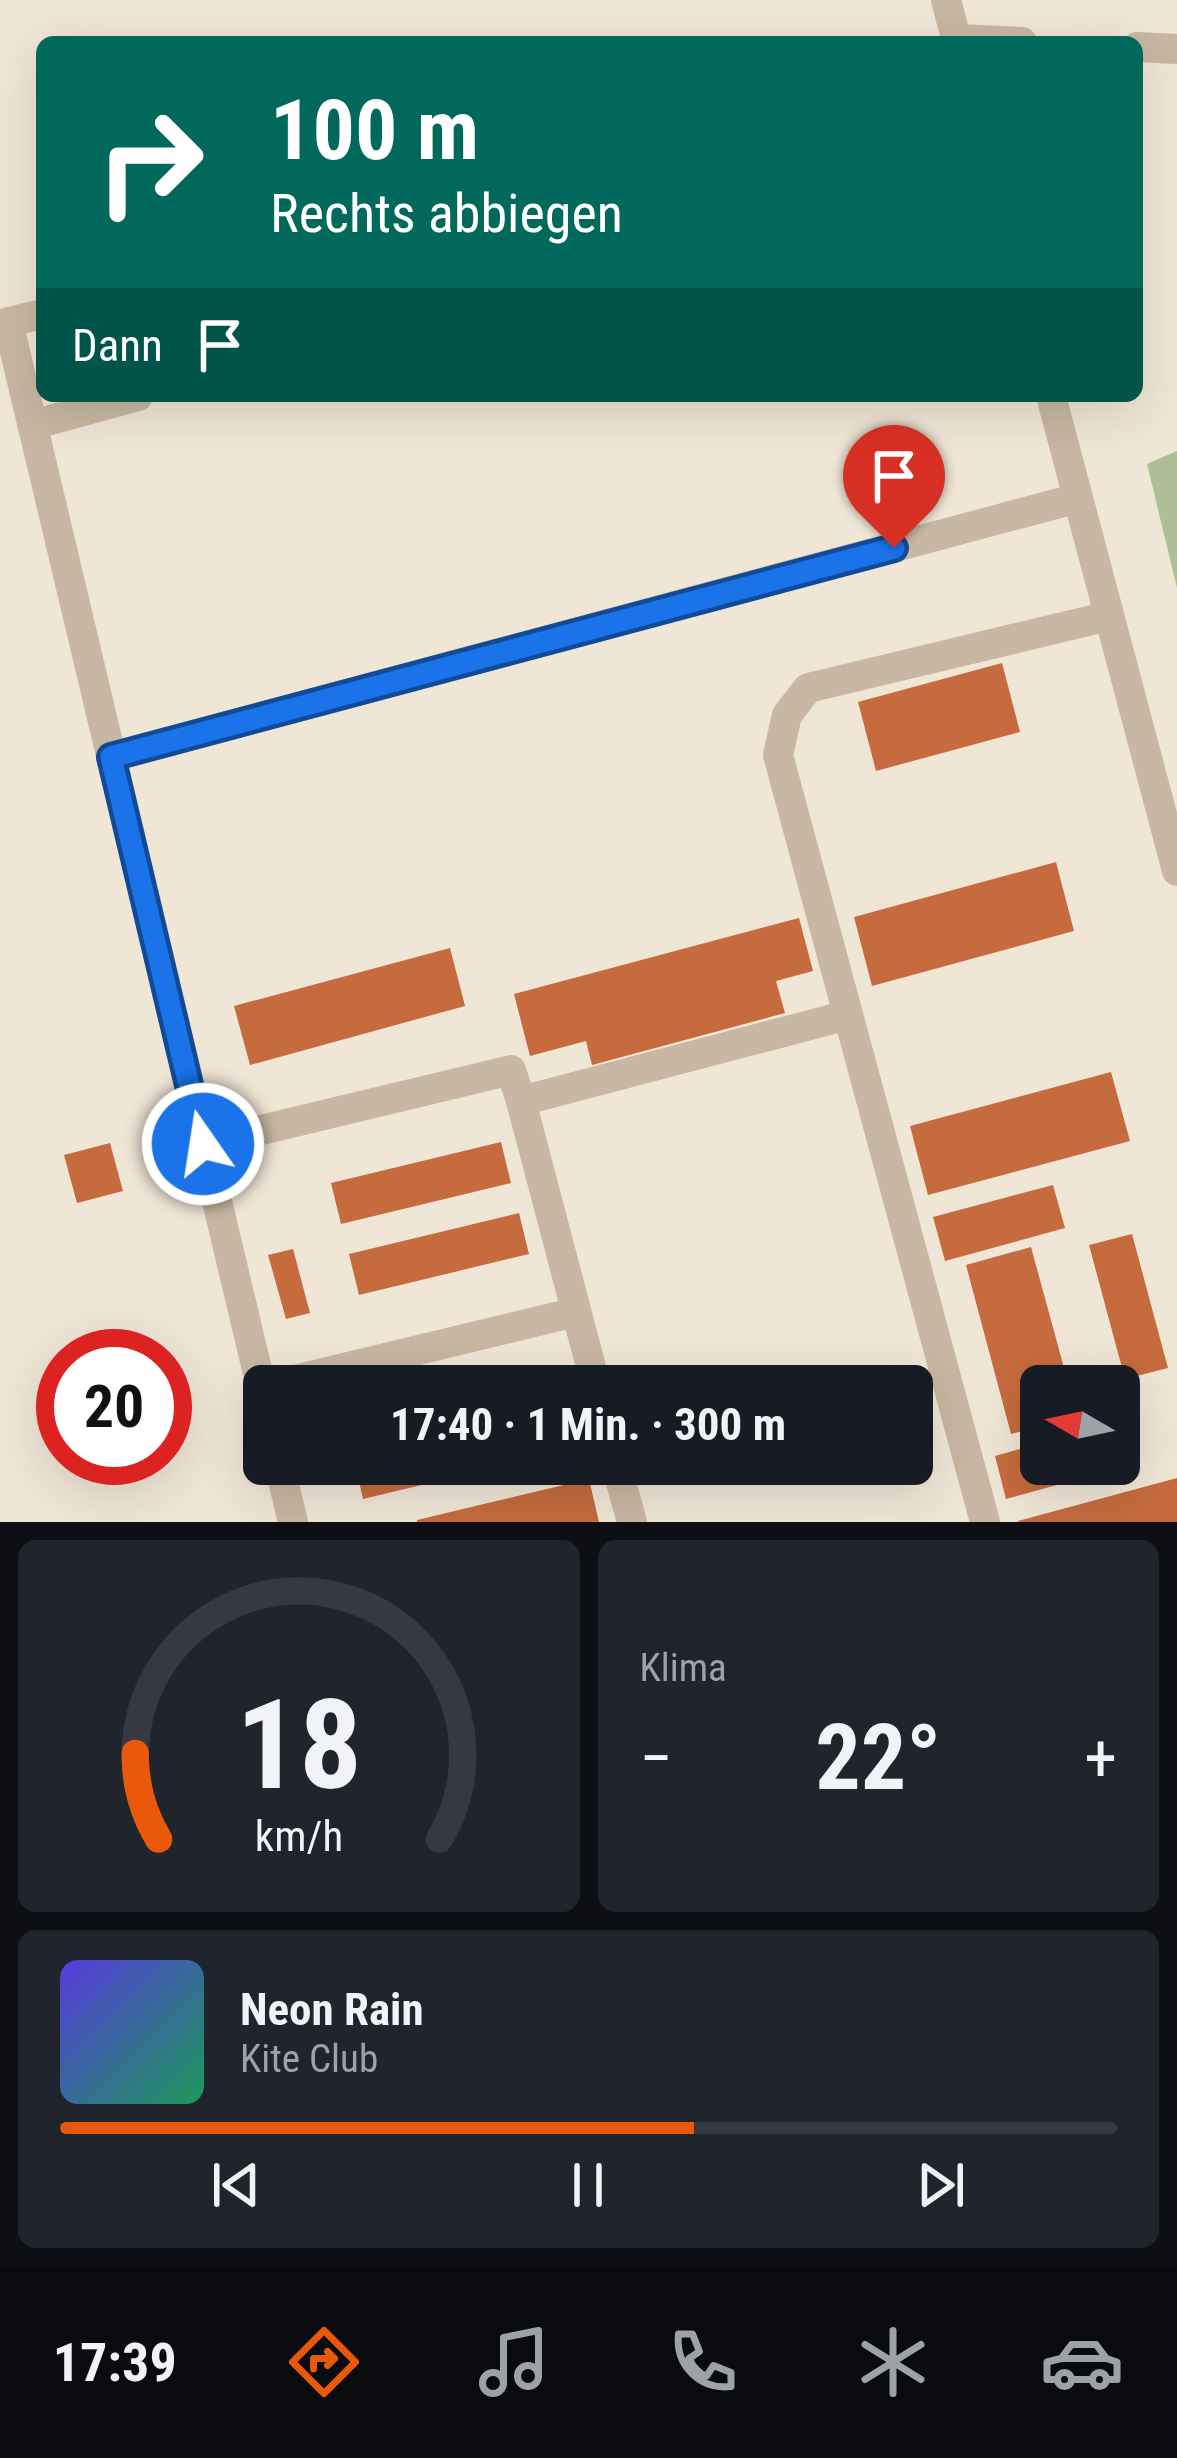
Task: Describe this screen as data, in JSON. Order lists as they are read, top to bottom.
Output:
{
  "north": "left",
  "page": {
    "turn": ["100 m", "Rechts abbiegen"],
    "then": "Dann",
    "limit": "20",
    "trip": "17:40 · 1 Min. · 300 m",
    "tile": "Klima",
    "heat": ["−", "22°", "+"],
    "song": ["Neon Rain", "Kite Club"],
    "tabs": "17:39",
    "gauge": ["18", "km/h"]
  }
}
